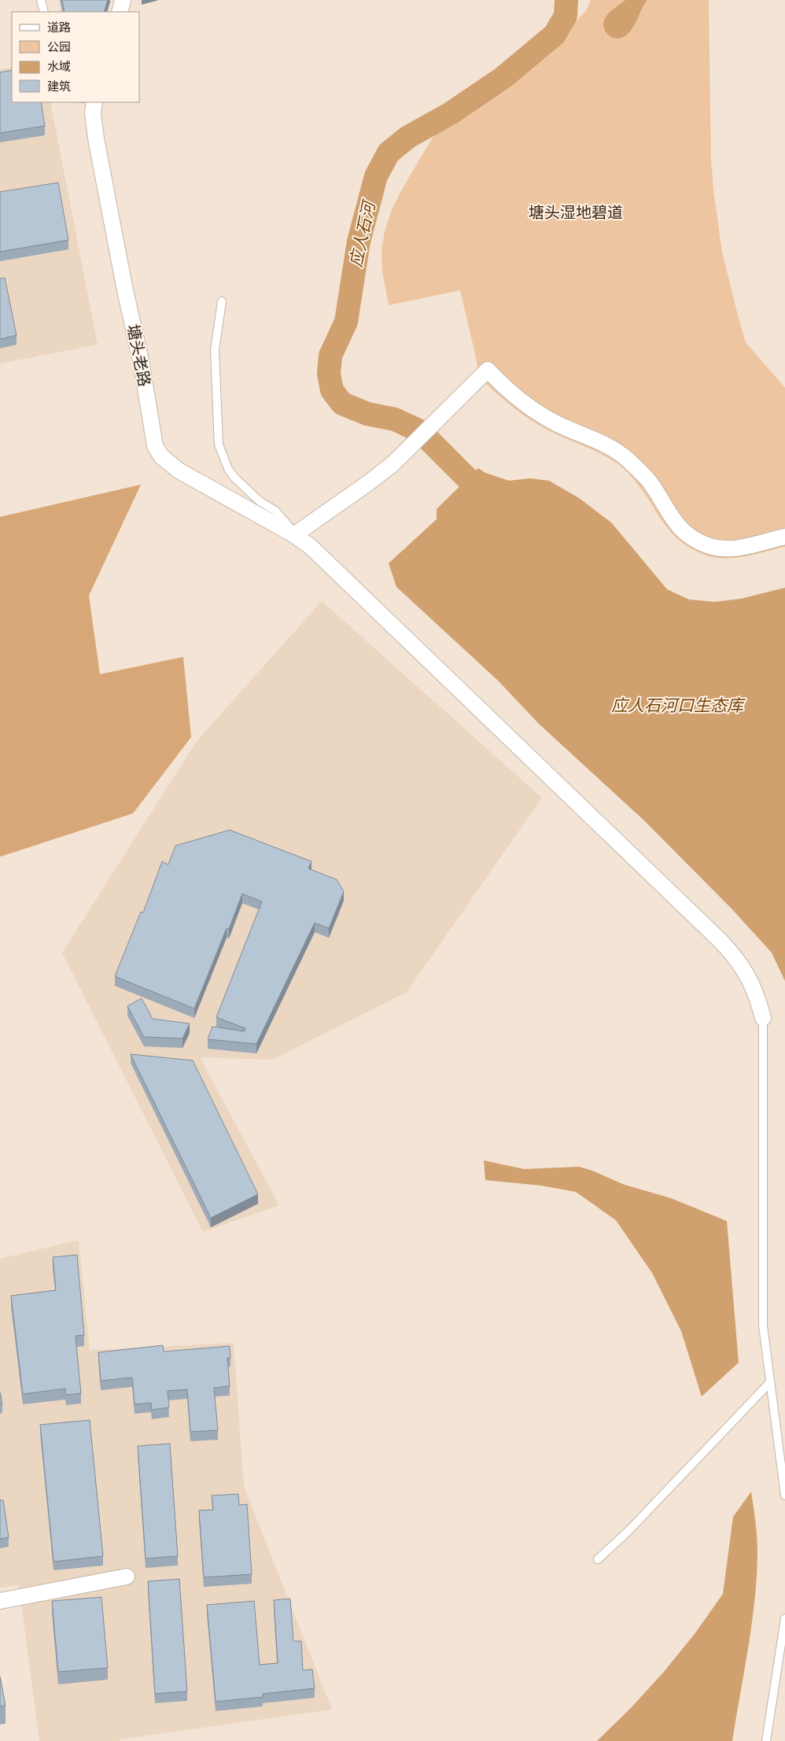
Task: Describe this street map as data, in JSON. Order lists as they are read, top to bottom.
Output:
{
  "streets": {
    "street": ["塘头老路"]
  },
  "water": ["应人石河", "应人石河口生态库"],
  "parks": ["塘头湿地碧道"],
  "legend": [
    "道路",
    "公园",
    "水域",
    "建筑"
  ]
}
